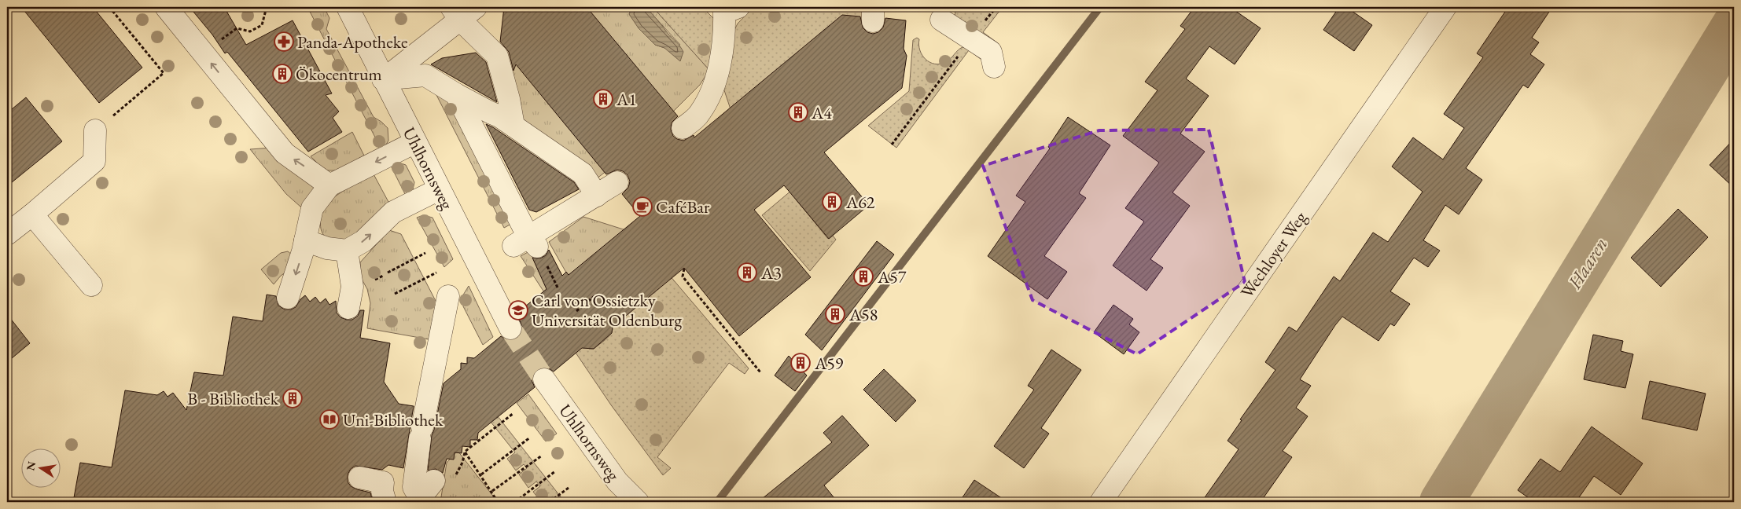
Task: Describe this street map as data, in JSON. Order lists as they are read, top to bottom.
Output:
{
  "streets": {
    "street": ["Uhlhornsweg", "Wechloyer Weg"]
  },
  "water": ["Haaren"],
  "places": {
    "pharmacy": ["Panda-Apotheke"],
    "building": [
      "Ökocentrum",
      "A1",
      "A4",
      "A62",
      "A3",
      "A57",
      "A58",
      "A59",
      "B - Bibliothek"
    ],
    "cafe": ["CaféBar"],
    "school or university": ["Carl von Ossietzky Universität Oldenburg"],
    "library": ["Uni-Bibliothek"]
  },
  "north": "left"
}
